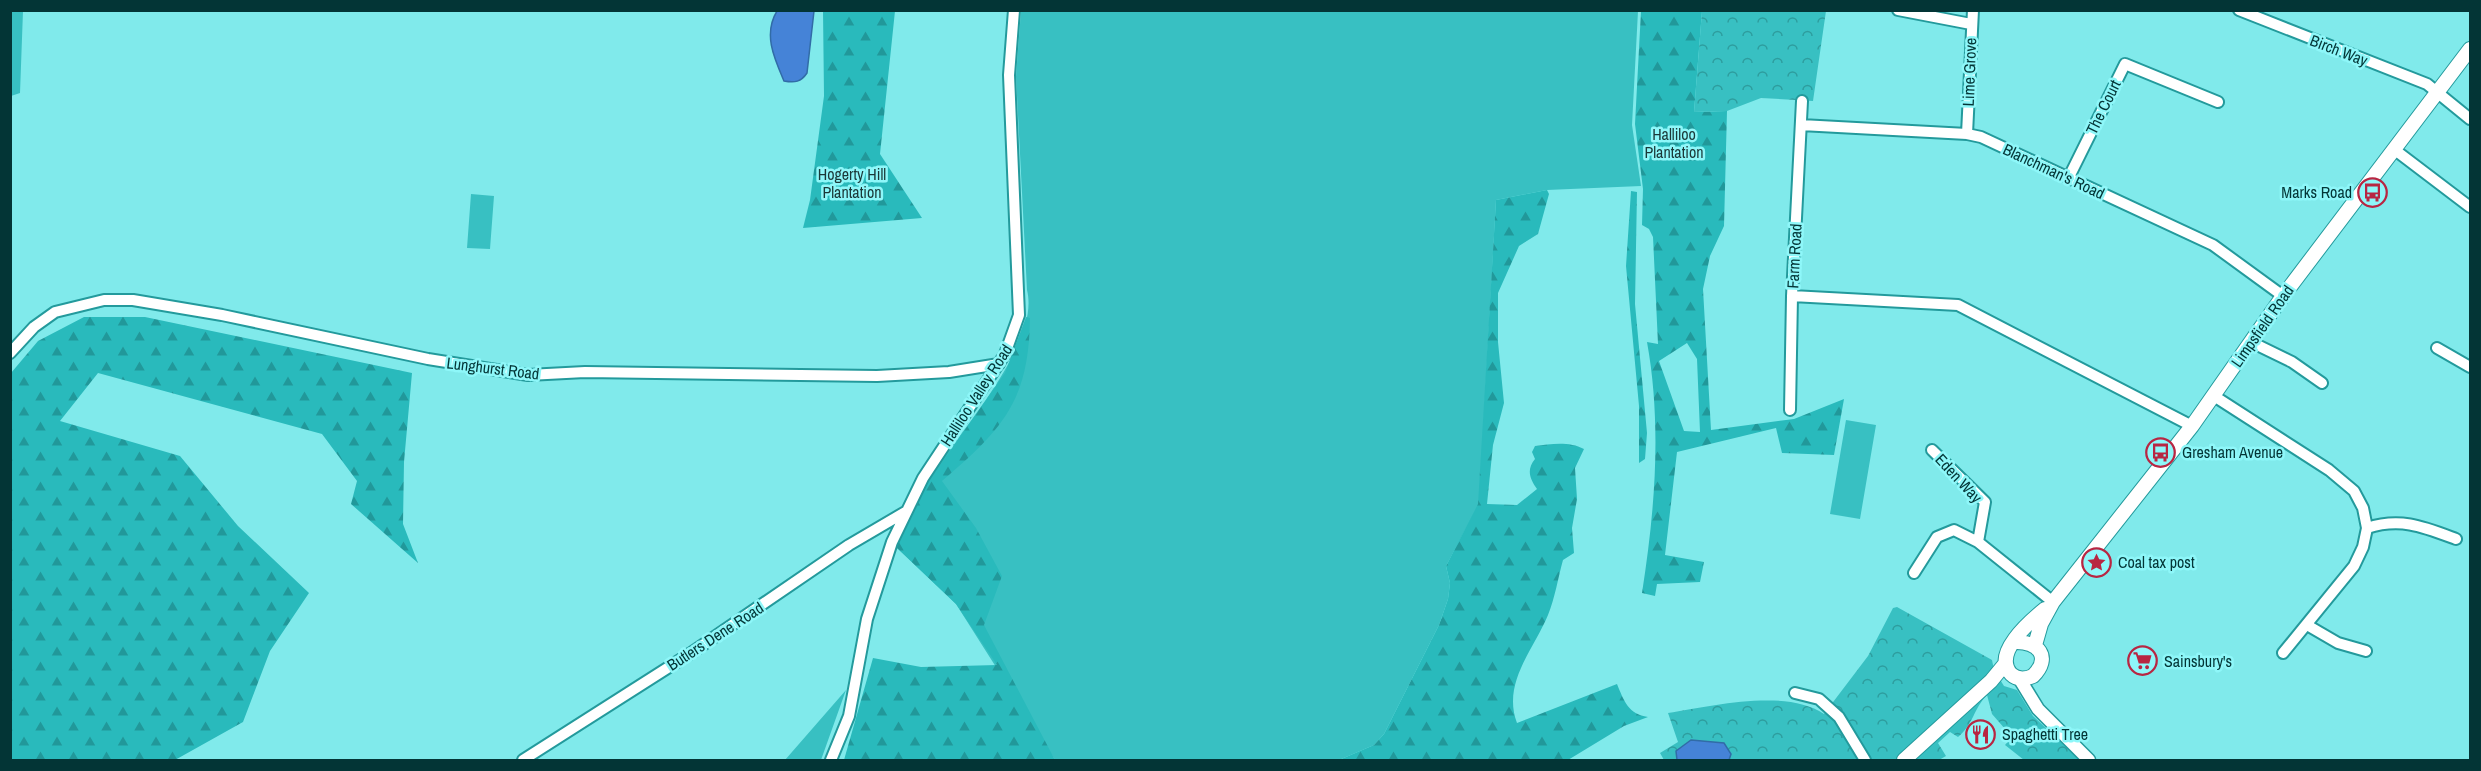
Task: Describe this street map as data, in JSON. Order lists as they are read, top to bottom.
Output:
{
  "streets": {
    "main road": ["Limpsfield Road"],
    "street": [
      "Birch Way",
      "Lime Grove",
      "The Court",
      "Blanchman's Road",
      "Farm Road",
      "Lunghurst Road",
      "Halliloo Valley Road",
      "Eden Way",
      "Butlers Dene Road"
    ]
  },
  "crossings": [
    ["Birch Way", "Limpsfield Road"],
    ["Lime Grove", "Blanchman's Road"],
    ["The Court", "Blanchman's Road"],
    ["Blanchman's Road", "Farm Road"],
    ["Blanchman's Road", "Limpsfield Road"],
    ["Lunghurst Road", "Halliloo Valley Road"],
    ["Halliloo Valley Road", "Butlers Dene Road"]
  ],
  "parks": ["Halliloo Plantation", "Hogerty Hill Plantation"],
  "places": {
    "bus stop": ["Marks Road", "Gresham Avenue"],
    "place": ["Coal tax post"],
    "supermarket": ["Sainsbury's"],
    "restaurant": ["Spaghetti Tree"]
  }
}
